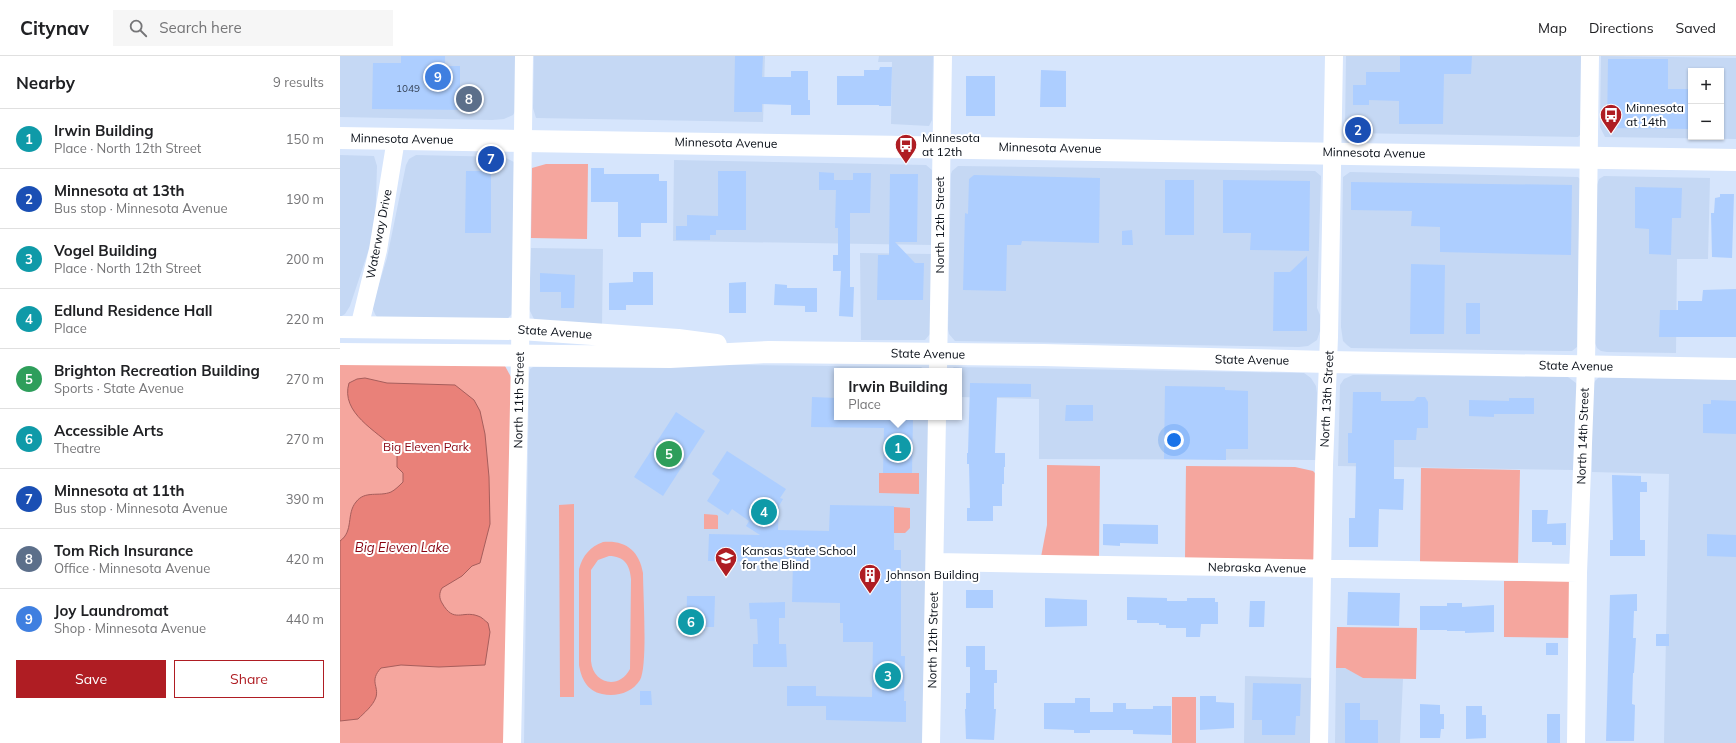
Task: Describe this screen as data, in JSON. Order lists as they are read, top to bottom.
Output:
{
  "streets": {
    "main road": ["Minnesota Avenue", "State Avenue"],
    "street": [
      "North 12th Street",
      "Waterway Drive",
      "North 13th Street",
      "North 11th Street",
      "North 14th Street",
      "Nebraska Avenue"
    ]
  },
  "crossings": [
    ["Minnesota Avenue", "North 12th Street"],
    ["Minnesota Avenue", "Waterway Drive"],
    ["Minnesota Avenue", "North 13th Street"],
    ["Minnesota Avenue", "North 11th Street"],
    ["Minnesota Avenue", "North 14th Street"],
    ["North 12th Street", "State Avenue"],
    ["North 12th Street", "Nebraska Avenue"],
    ["Waterway Drive", "State Avenue"],
    ["State Avenue", "North 13th Street"],
    ["State Avenue", "North 11th Street"],
    ["State Avenue", "North 14th Street"],
    ["North 13th Street", "Nebraska Avenue"],
    ["North 14th Street", "Nebraska Avenue"]
  ],
  "water": ["Big Eleven Lake"],
  "parks": ["Big Eleven Park"],
  "places": {
    "bus stop": ["Minnesota at 14th", "Minnesota at 12th"],
    "school or university": ["Kansas State School for the Blind"],
    "building": ["Johnson Building"]
  },
  "house_numbers": ["1049"],
  "page": {
    "header": "Citynav",
    "search": "Search here",
    "nav": ["Map", "Directions", "Saved"],
    "heading": ["Nearby", "9 results"],
    "pins": [
      "9",
      "8",
      "2",
      "7",
      "1",
      "5",
      "4",
      "6",
      "3"
    ],
    "map_buttons": ["+", "−"],
    "list": [
      {
        "mark": "1",
        "name": "Irwin Building",
        "note": "Place · North 12th Street",
        "value": "150 m"
      },
      {
        "mark": "2",
        "name": "Minnesota at 13th",
        "note": "Bus stop · Minnesota Avenue",
        "value": "190 m"
      },
      {
        "mark": "3",
        "name": "Vogel Building",
        "note": "Place · North 12th Street",
        "value": "200 m"
      },
      {
        "mark": "4",
        "name": "Edlund Residence Hall",
        "note": "Place",
        "value": "220 m"
      },
      {
        "mark": "5",
        "name": "Brighton Recreation Building",
        "note": "Sports · State Avenue",
        "value": "270 m"
      },
      {
        "mark": "6",
        "name": "Accessible Arts",
        "note": "Theatre",
        "value": "270 m"
      },
      {
        "mark": "7",
        "name": "Minnesota at 11th",
        "note": "Bus stop · Minnesota Avenue",
        "value": "390 m"
      },
      {
        "mark": "8",
        "name": "Tom Rich Insurance",
        "note": "Office · Minnesota Avenue",
        "value": "420 m"
      },
      {
        "mark": "9",
        "name": "Joy Laundromat",
        "note": "Shop · Minnesota Avenue",
        "value": "440 m"
      }
    ],
    "popup": ["Irwin Building", "Place"],
    "buttons": ["Save", "Share"]
  }
}
